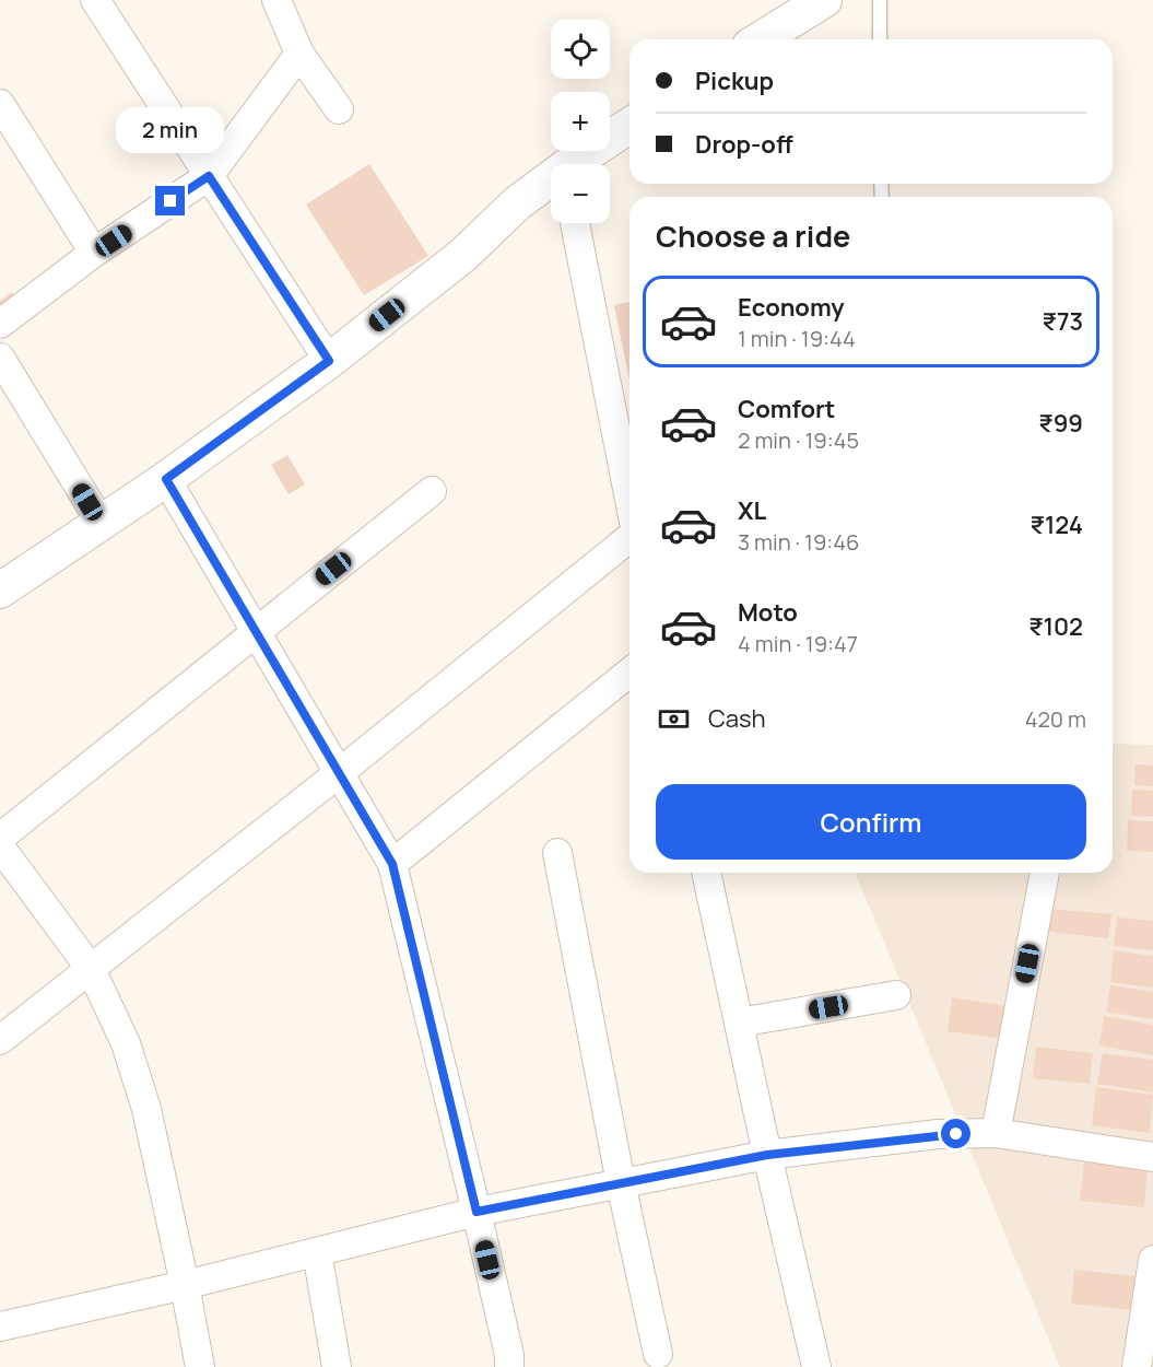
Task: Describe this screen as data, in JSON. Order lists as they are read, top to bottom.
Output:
{
  "page": {
    "map_buttons": ["+", "−"],
    "banner": ["Pickup", "Drop-off"],
    "bubble": "2 min",
    "heading": "Choose a ride",
    "list": [
      {
        "name": "Economy",
        "note": "1 min · 19:44",
        "value": "₹73"
      },
      {
        "name": "Comfort",
        "note": "2 min · 19:45",
        "value": "₹99"
      },
      {
        "name": "XL",
        "note": "3 min · 19:46",
        "value": "₹124"
      },
      {
        "name": "Moto",
        "note": "4 min · 19:47",
        "value": "₹102"
      }
    ],
    "pay": ["Cash", "420 m"],
    "buttons": "Confirm"
  }
}
